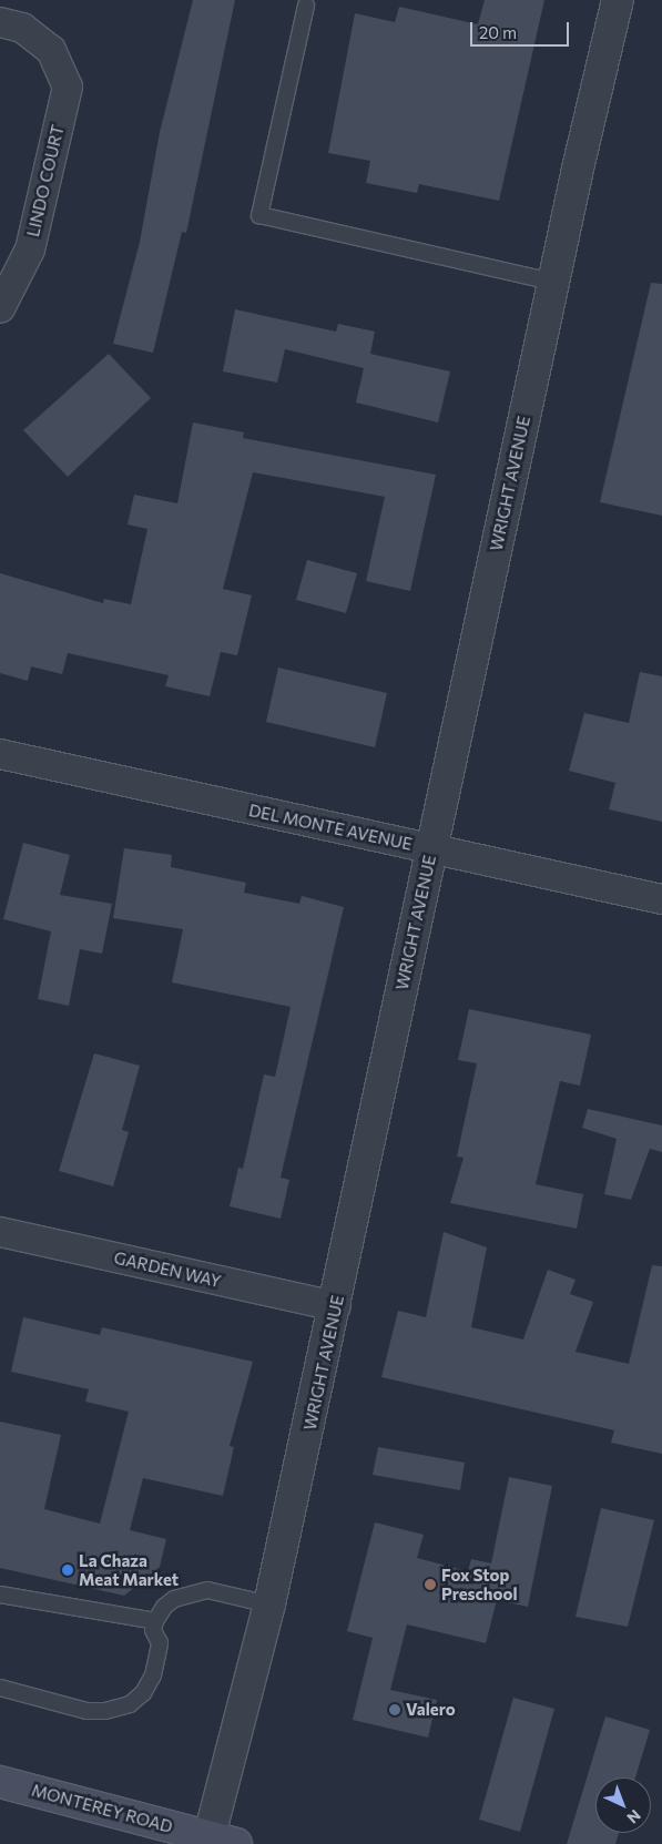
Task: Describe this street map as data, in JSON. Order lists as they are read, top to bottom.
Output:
{
  "streets": {
    "main road": ["MONTEREY ROAD"],
    "street": [
      "LINDO COURT",
      "WRIGHT AVENUE",
      "DEL MONTE AVENUE",
      "GARDEN WAY"
    ]
  },
  "crossings": [
    ["WRIGHT AVENUE", "DEL MONTE AVENUE"],
    ["WRIGHT AVENUE", "GARDEN WAY"],
    ["WRIGHT AVENUE", "MONTEREY ROAD"]
  ],
  "places": ["La Chaza Meat Market", "Fox Stop Preschool", "Valero"],
  "scale_bar": "20 m",
  "north": "bottom right"
}
